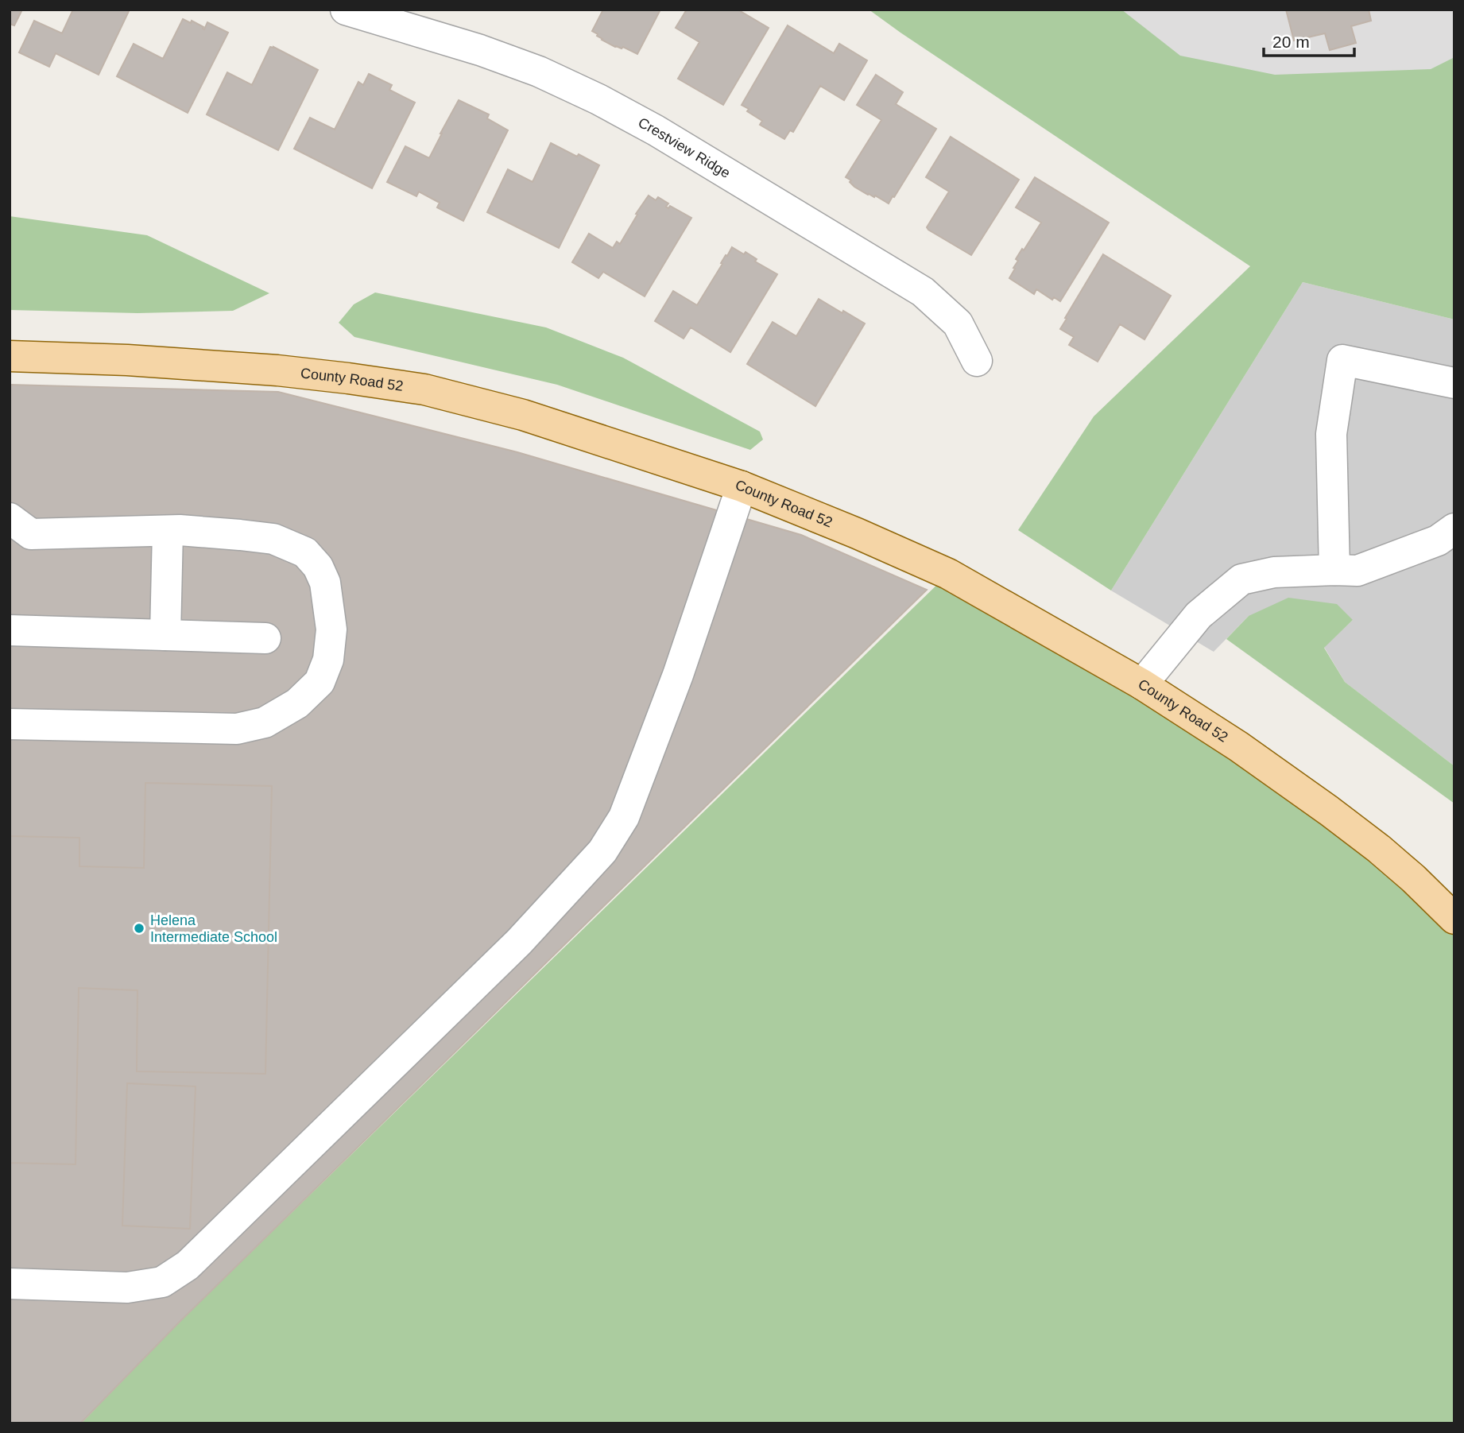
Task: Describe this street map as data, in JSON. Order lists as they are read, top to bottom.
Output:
{
  "streets": {
    "main road": ["County Road 52"],
    "street": ["Crestview Ridge"]
  },
  "places": ["Helena Intermediate School"],
  "scale_bar": "20 m"
}
